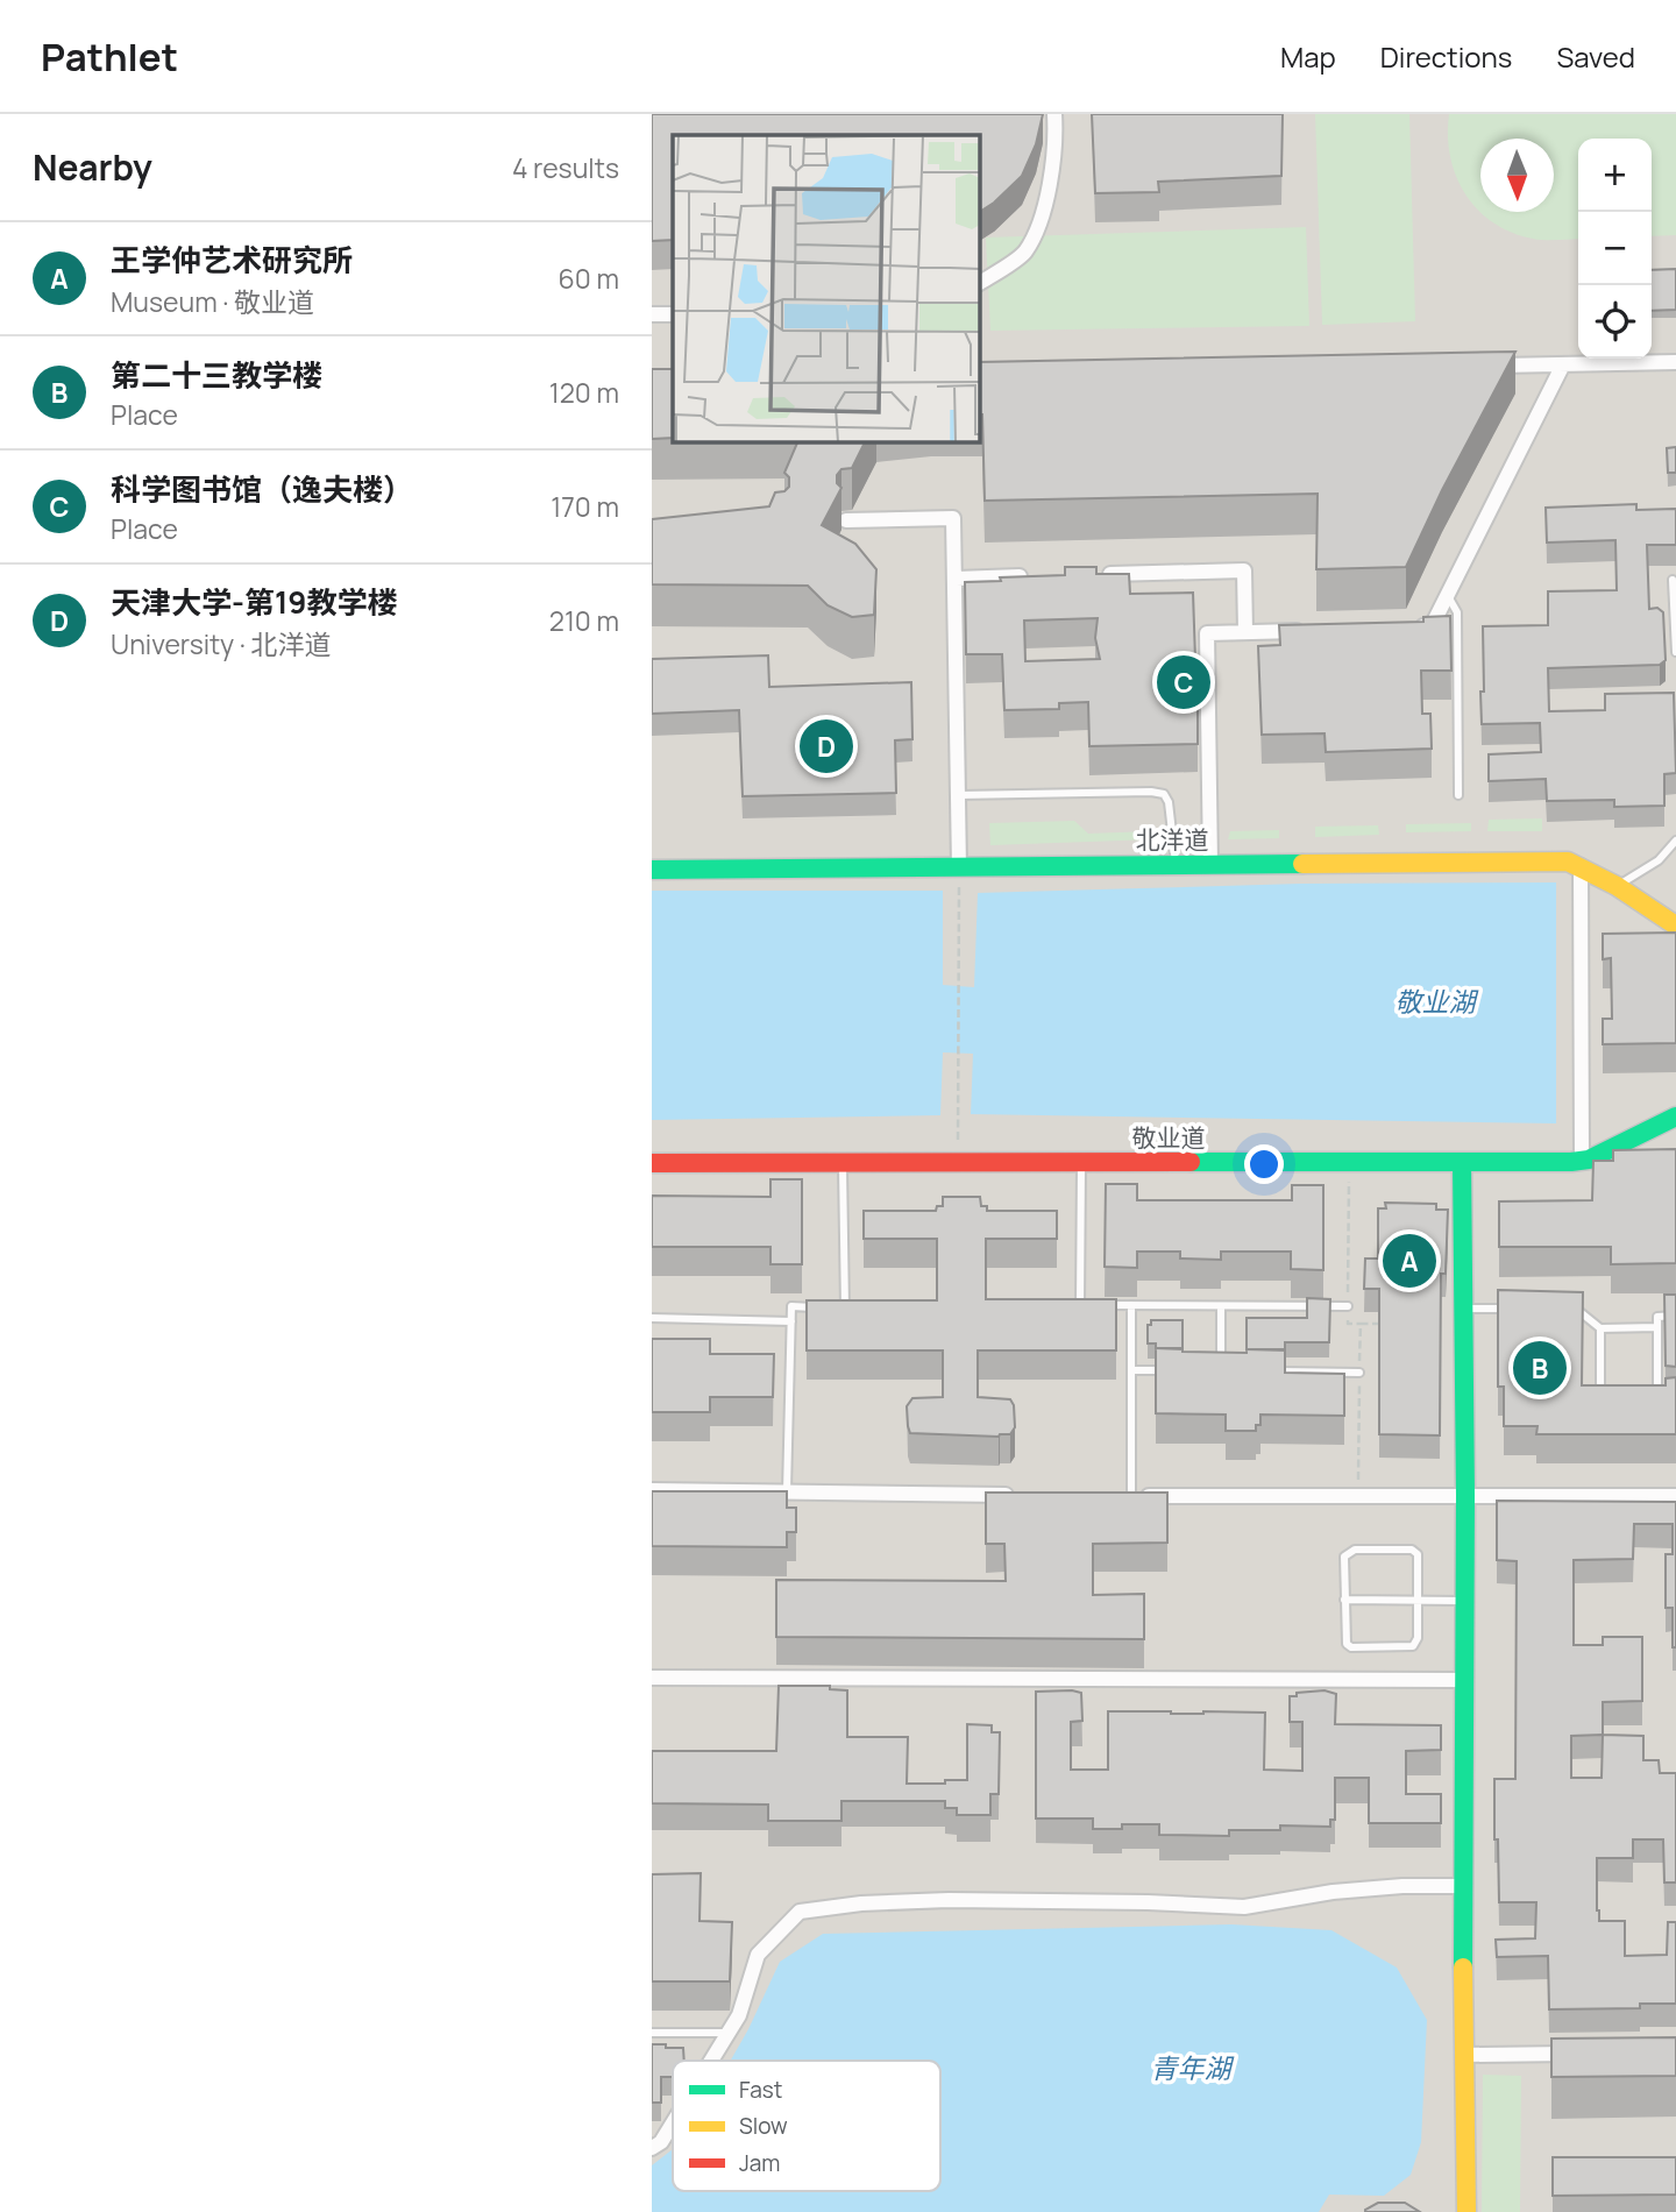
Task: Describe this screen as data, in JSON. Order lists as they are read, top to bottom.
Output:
{
  "streets": {
    "street": ["北洋道", "敬业道"]
  },
  "water": ["敬业湖", "青年湖"],
  "legend": ["Fast", "Slow", "Jam"],
  "north": "bottom",
  "page": {
    "header": "Pathlet",
    "nav": ["Map", "Directions", "Saved"],
    "heading": ["Nearby", "4 results"],
    "map_buttons": ["+", "−"],
    "list": [
      {
        "mark": "A",
        "name": "王学仲艺术研究所",
        "note": "Museum · 敬业道",
        "value": "60 m"
      },
      {
        "mark": "B",
        "name": "第二十三教学楼",
        "note": "Place",
        "value": "120 m"
      },
      {
        "mark": "C",
        "name": "科学图书馆（逸夫楼）",
        "note": "Place",
        "value": "170 m"
      },
      {
        "mark": "D",
        "name": "天津大学-第19教学楼",
        "note": "University · 北洋道",
        "value": "210 m"
      }
    ],
    "pins": [
      "C",
      "D",
      "A",
      "B"
    ]
  }
}
